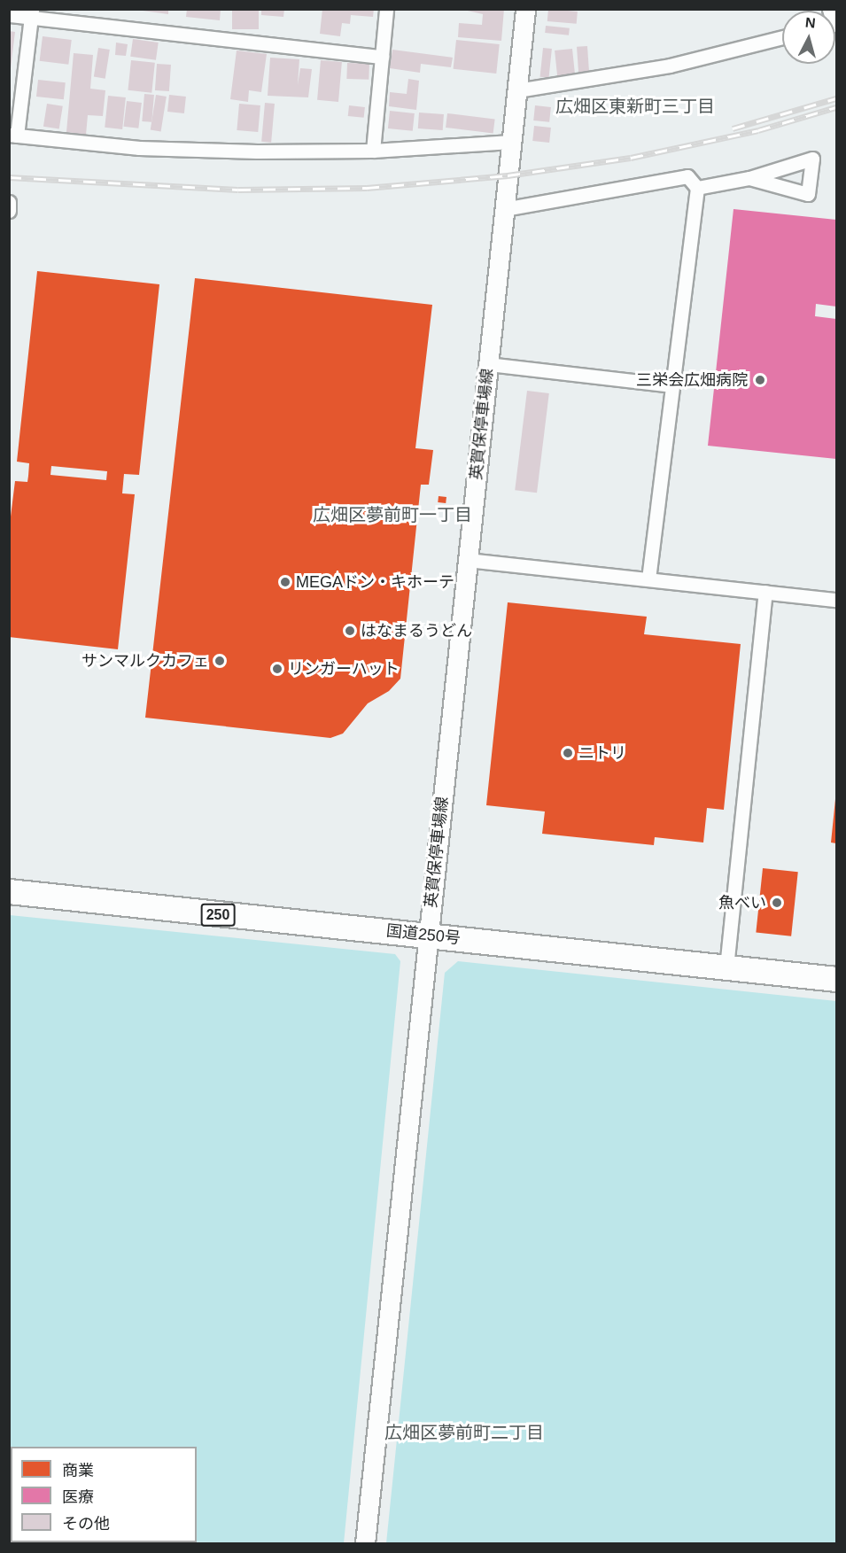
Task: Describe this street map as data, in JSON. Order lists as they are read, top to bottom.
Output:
{
  "streets": {
    "highway": ["250", "国道250号"],
    "main road": ["英賀保停車場線"]
  },
  "crossings": [
    ["英賀保停車場線", "国道250号"]
  ],
  "districts": ["広畑区東新町三丁目", "広畑区夢前町一丁目", "広畑区夢前町二丁目"],
  "places": [
    "三栄会広畑病院",
    "MEGAドン・キホーテ",
    "はなまるうどん",
    "サンマルクカフェ",
    "リンガーハット",
    "ニトリ",
    "魚べい"
  ],
  "legend": ["商業", "医療", "その他"],
  "north": "top"
}
